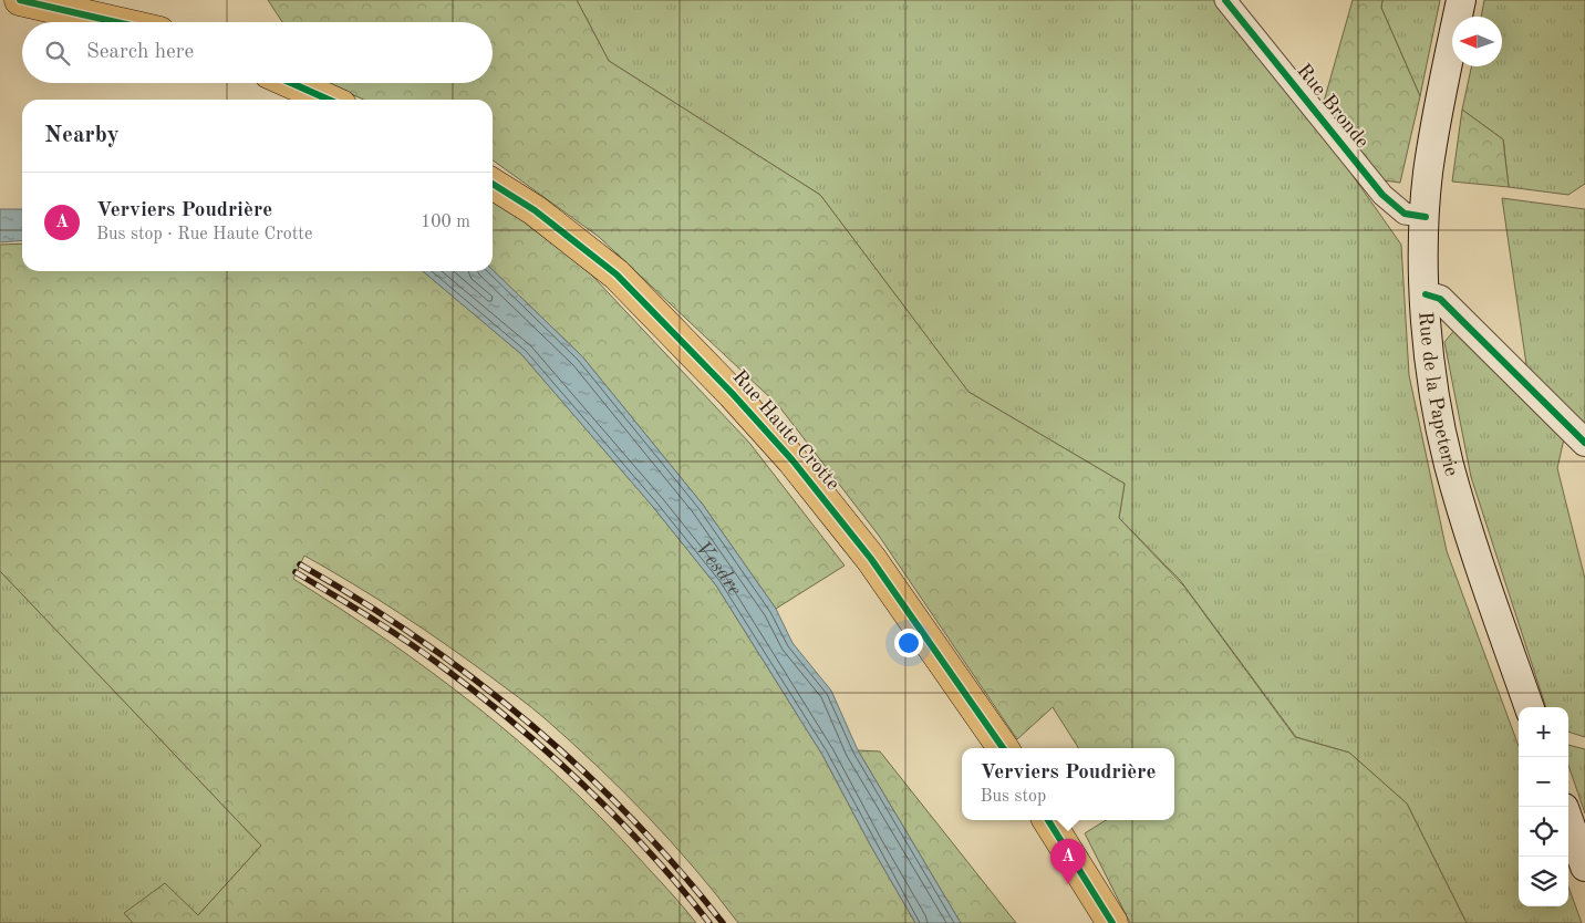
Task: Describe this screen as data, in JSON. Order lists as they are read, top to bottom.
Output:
{
  "streets": {
    "main road": ["Rue de la Papeterie", "Rue Haute Crotte"],
    "street": ["Rue Bronde"]
  },
  "crossings": [
    ["Rue Bronde", "Rue de la Papeterie"]
  ],
  "water": ["Vesdre"],
  "north": "left",
  "page": {
    "search": "Search here",
    "heading": "Nearby",
    "list": [
      {
        "mark": "A",
        "name": "Verviers Poudrière",
        "note": "Bus stop · Rue Haute Crotte",
        "value": "100 m"
      }
    ],
    "map_buttons": ["+", "−"],
    "popup": ["Verviers Poudrière", "Bus stop"],
    "pins": "A"
  }
}
